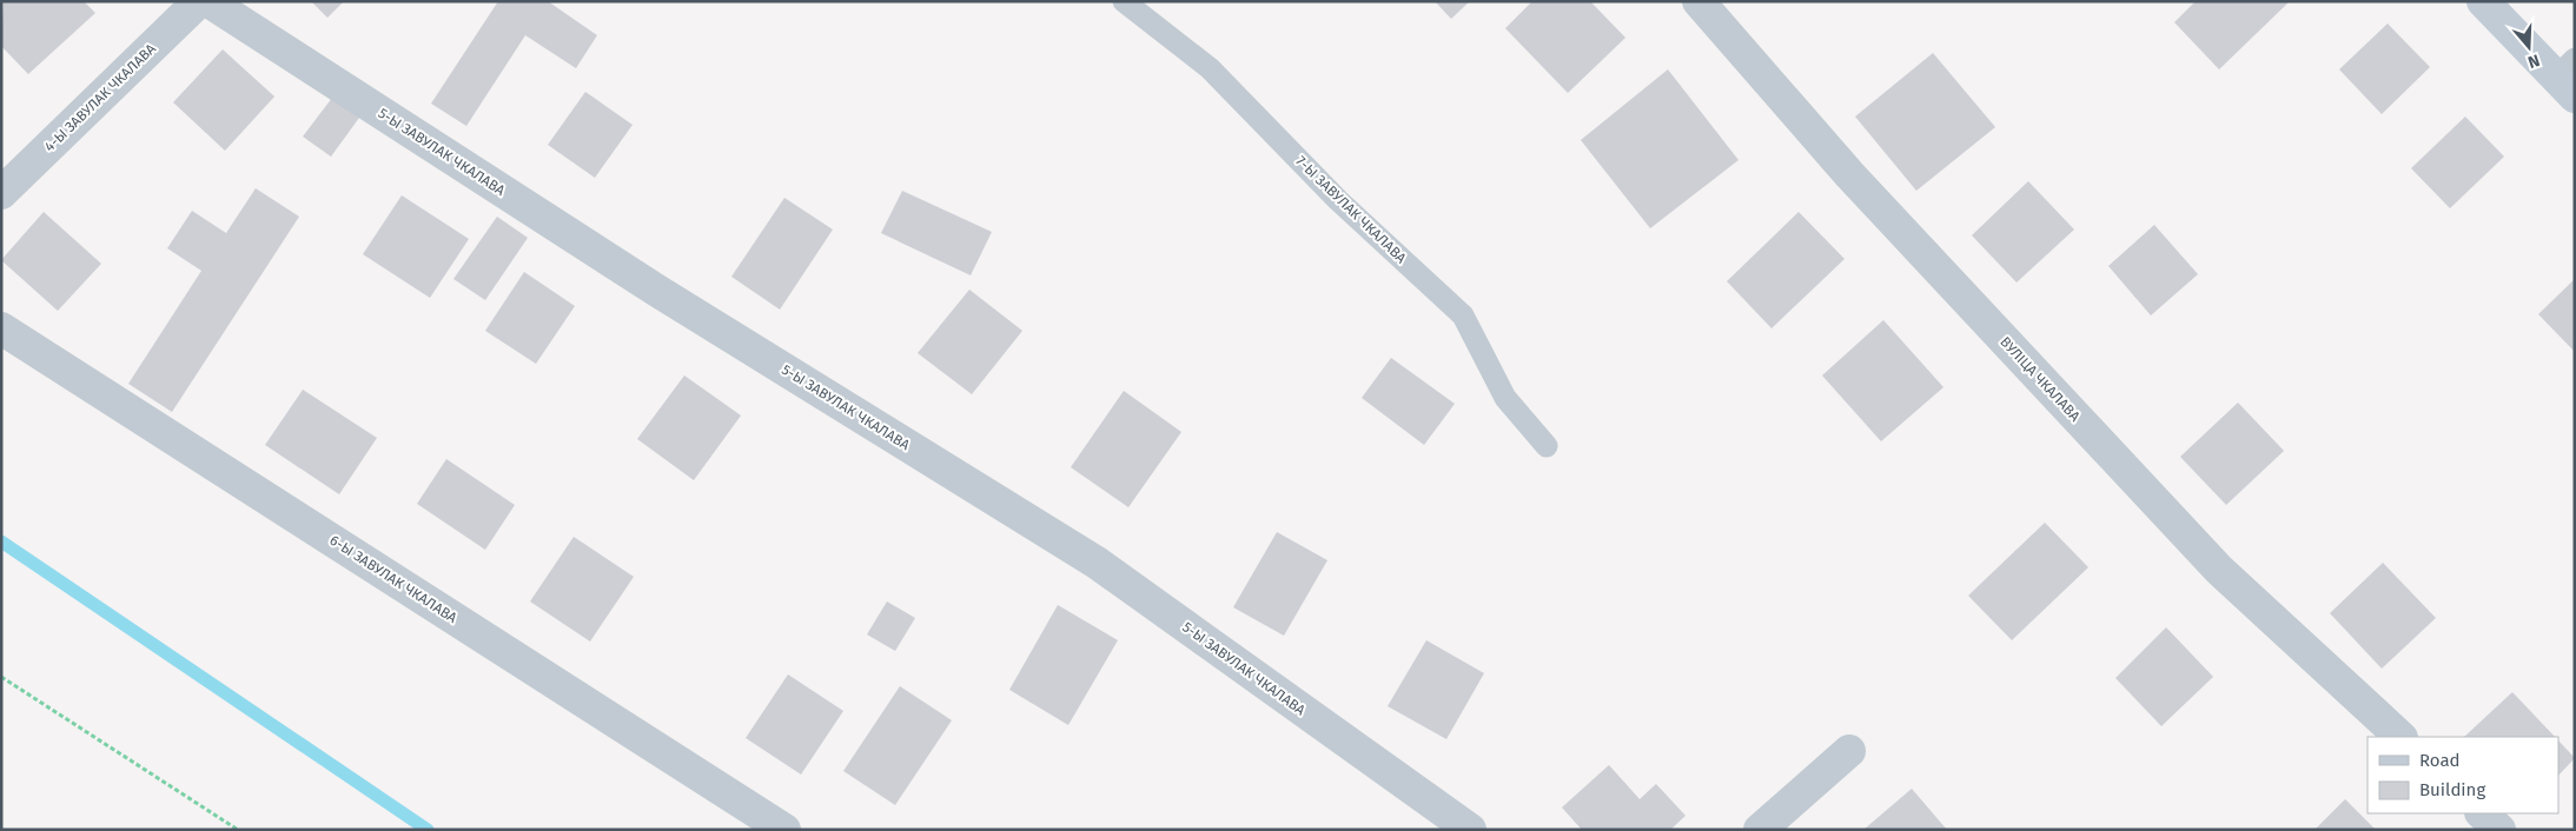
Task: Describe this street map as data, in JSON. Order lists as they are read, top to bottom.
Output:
{
  "streets": {
    "street": [
      "4-Ы ЗАВУЛАК ЧКАЛАВА",
      "5-Ы ЗАВУЛАК ЧКАЛАВА",
      "ВУЛІЦА ЧКАЛАВА",
      "6-Ы ЗАВУЛАК ЧКАЛАВА"
    ],
    "lane": ["7-Ы ЗАВУЛАК ЧКАЛАВА"]
  },
  "legend": ["Road", "Building"],
  "north": "bottom"
}
